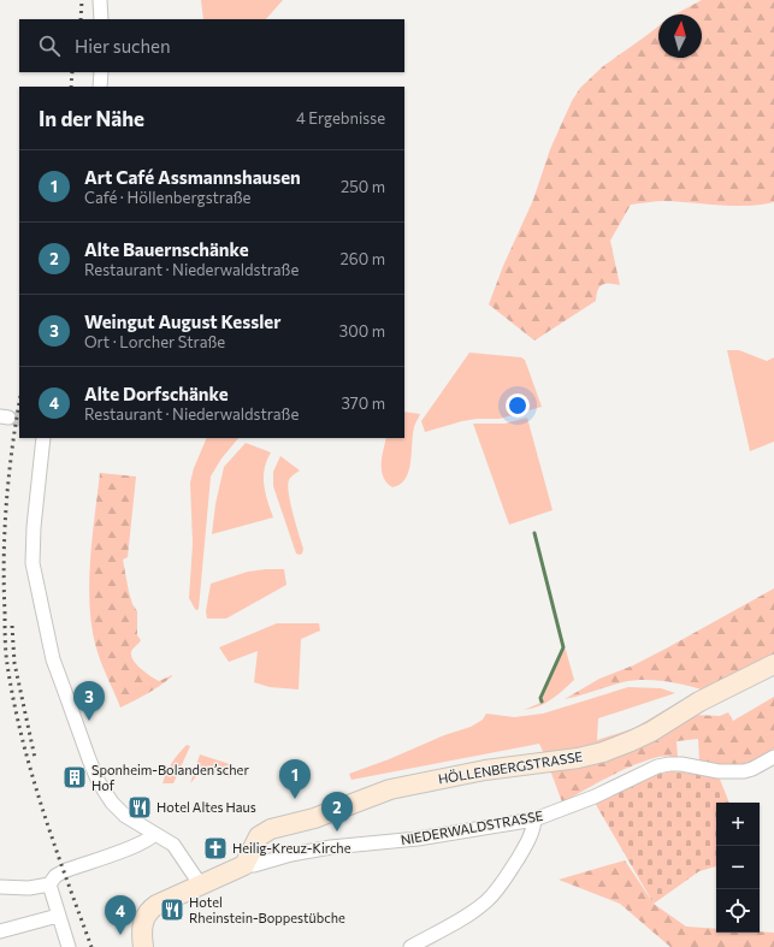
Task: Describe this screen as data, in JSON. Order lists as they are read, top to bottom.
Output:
{
  "streets": {
    "main road": ["HÖLLENBERGSTRASSE"],
    "street": ["NIEDERWALDSTRASSE"]
  },
  "crossings": [
    ["HÖLLENBERGSTRASSE", "NIEDERWALDSTRASSE"]
  ],
  "places": {
    "building": ["Sponheim-Bolanden’scher Hof"],
    "restaurant": ["Hotel Altes Haus", "Hotel Rheinstein-Boppestübche"],
    "church": ["Heilig-Kreuz-Kirche"]
  },
  "north": "top",
  "page": {
    "search": "Hier suchen",
    "heading": ["In der Nähe", "4 Ergebnisse"],
    "list": [
      {
        "mark": "1",
        "name": "Art Café Assmannshausen",
        "note": "Café · Höllenbergstraße",
        "value": "250 m"
      },
      {
        "mark": "2",
        "name": "Alte Bauernschänke",
        "note": "Restaurant · Niederwaldstraße",
        "value": "260 m"
      },
      {
        "mark": "3",
        "name": "Weingut August Kessler",
        "note": "Ort · Lorcher Straße",
        "value": "300 m"
      },
      {
        "mark": "4",
        "name": "Alte Dorfschänke",
        "note": "Restaurant · Niederwaldstraße",
        "value": "370 m"
      }
    ],
    "pins": [
      "3",
      "1",
      "2",
      "4"
    ],
    "map_buttons": ["+", "−"]
  }
}
